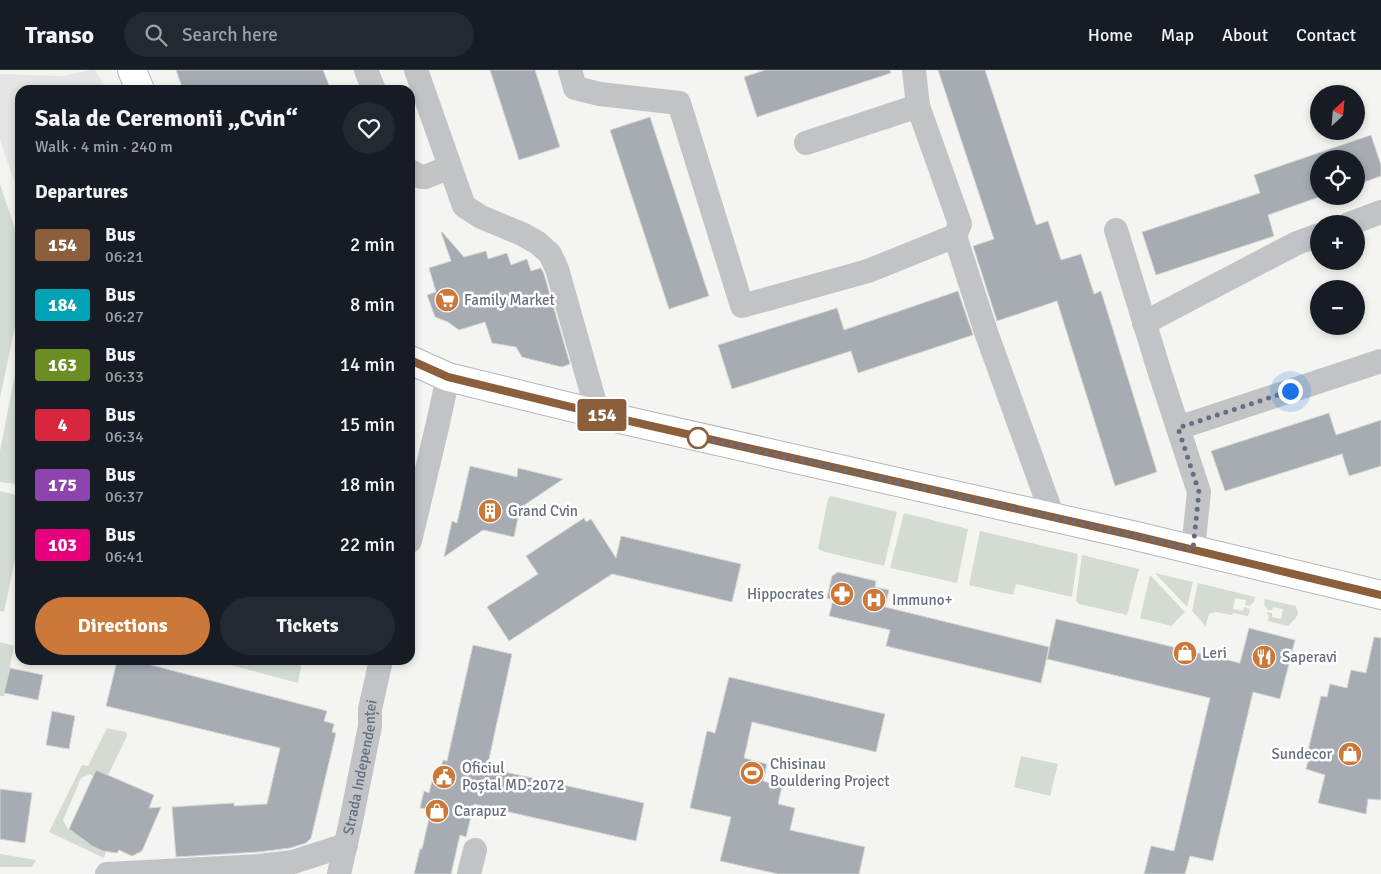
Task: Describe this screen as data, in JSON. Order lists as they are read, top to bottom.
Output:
{
  "streets": {
    "street": ["Strada Independenței"]
  },
  "places": {
    "supermarket": ["Family Market"],
    "building": ["Grand Cvin"],
    "pharmacy": ["Hippocrates"],
    "hospital": ["Immuno+"],
    "shop": ["Leri", "Sundecor", "Carapuz"],
    "restaurant": ["Saperavi"],
    "sports": ["Chisinau Bouldering Project"],
    "public building": ["Oficiul Poștal MD-2072"]
  },
  "lines": ["bus line 154"],
  "north": "top right",
  "page": {
    "header": "Transo",
    "search": "Search here",
    "nav": [
      "Home",
      "Map",
      "About",
      "Contact"
    ],
    "on_map": "154",
    "map_buttons": ["+", "−"],
    "heading": [
      ["Sala de Ceremonii „Cvin“", "Walk · 4 min · 240 m"],
      "Departures"
    ],
    "list": [
      {
        "mark": "154",
        "name": "Bus",
        "note": "06:21",
        "value": "2 min"
      },
      {
        "mark": "184",
        "name": "Bus",
        "note": "06:27",
        "value": "8 min"
      },
      {
        "mark": "163",
        "name": "Bus",
        "note": "06:33",
        "value": "14 min"
      },
      {
        "mark": "4",
        "name": "Bus",
        "note": "06:34",
        "value": "15 min"
      },
      {
        "mark": "175",
        "name": "Bus",
        "note": "06:37",
        "value": "18 min"
      },
      {
        "mark": "103",
        "name": "Bus",
        "note": "06:41",
        "value": "22 min"
      }
    ],
    "buttons": ["Directions", "Tickets"]
  }
}
